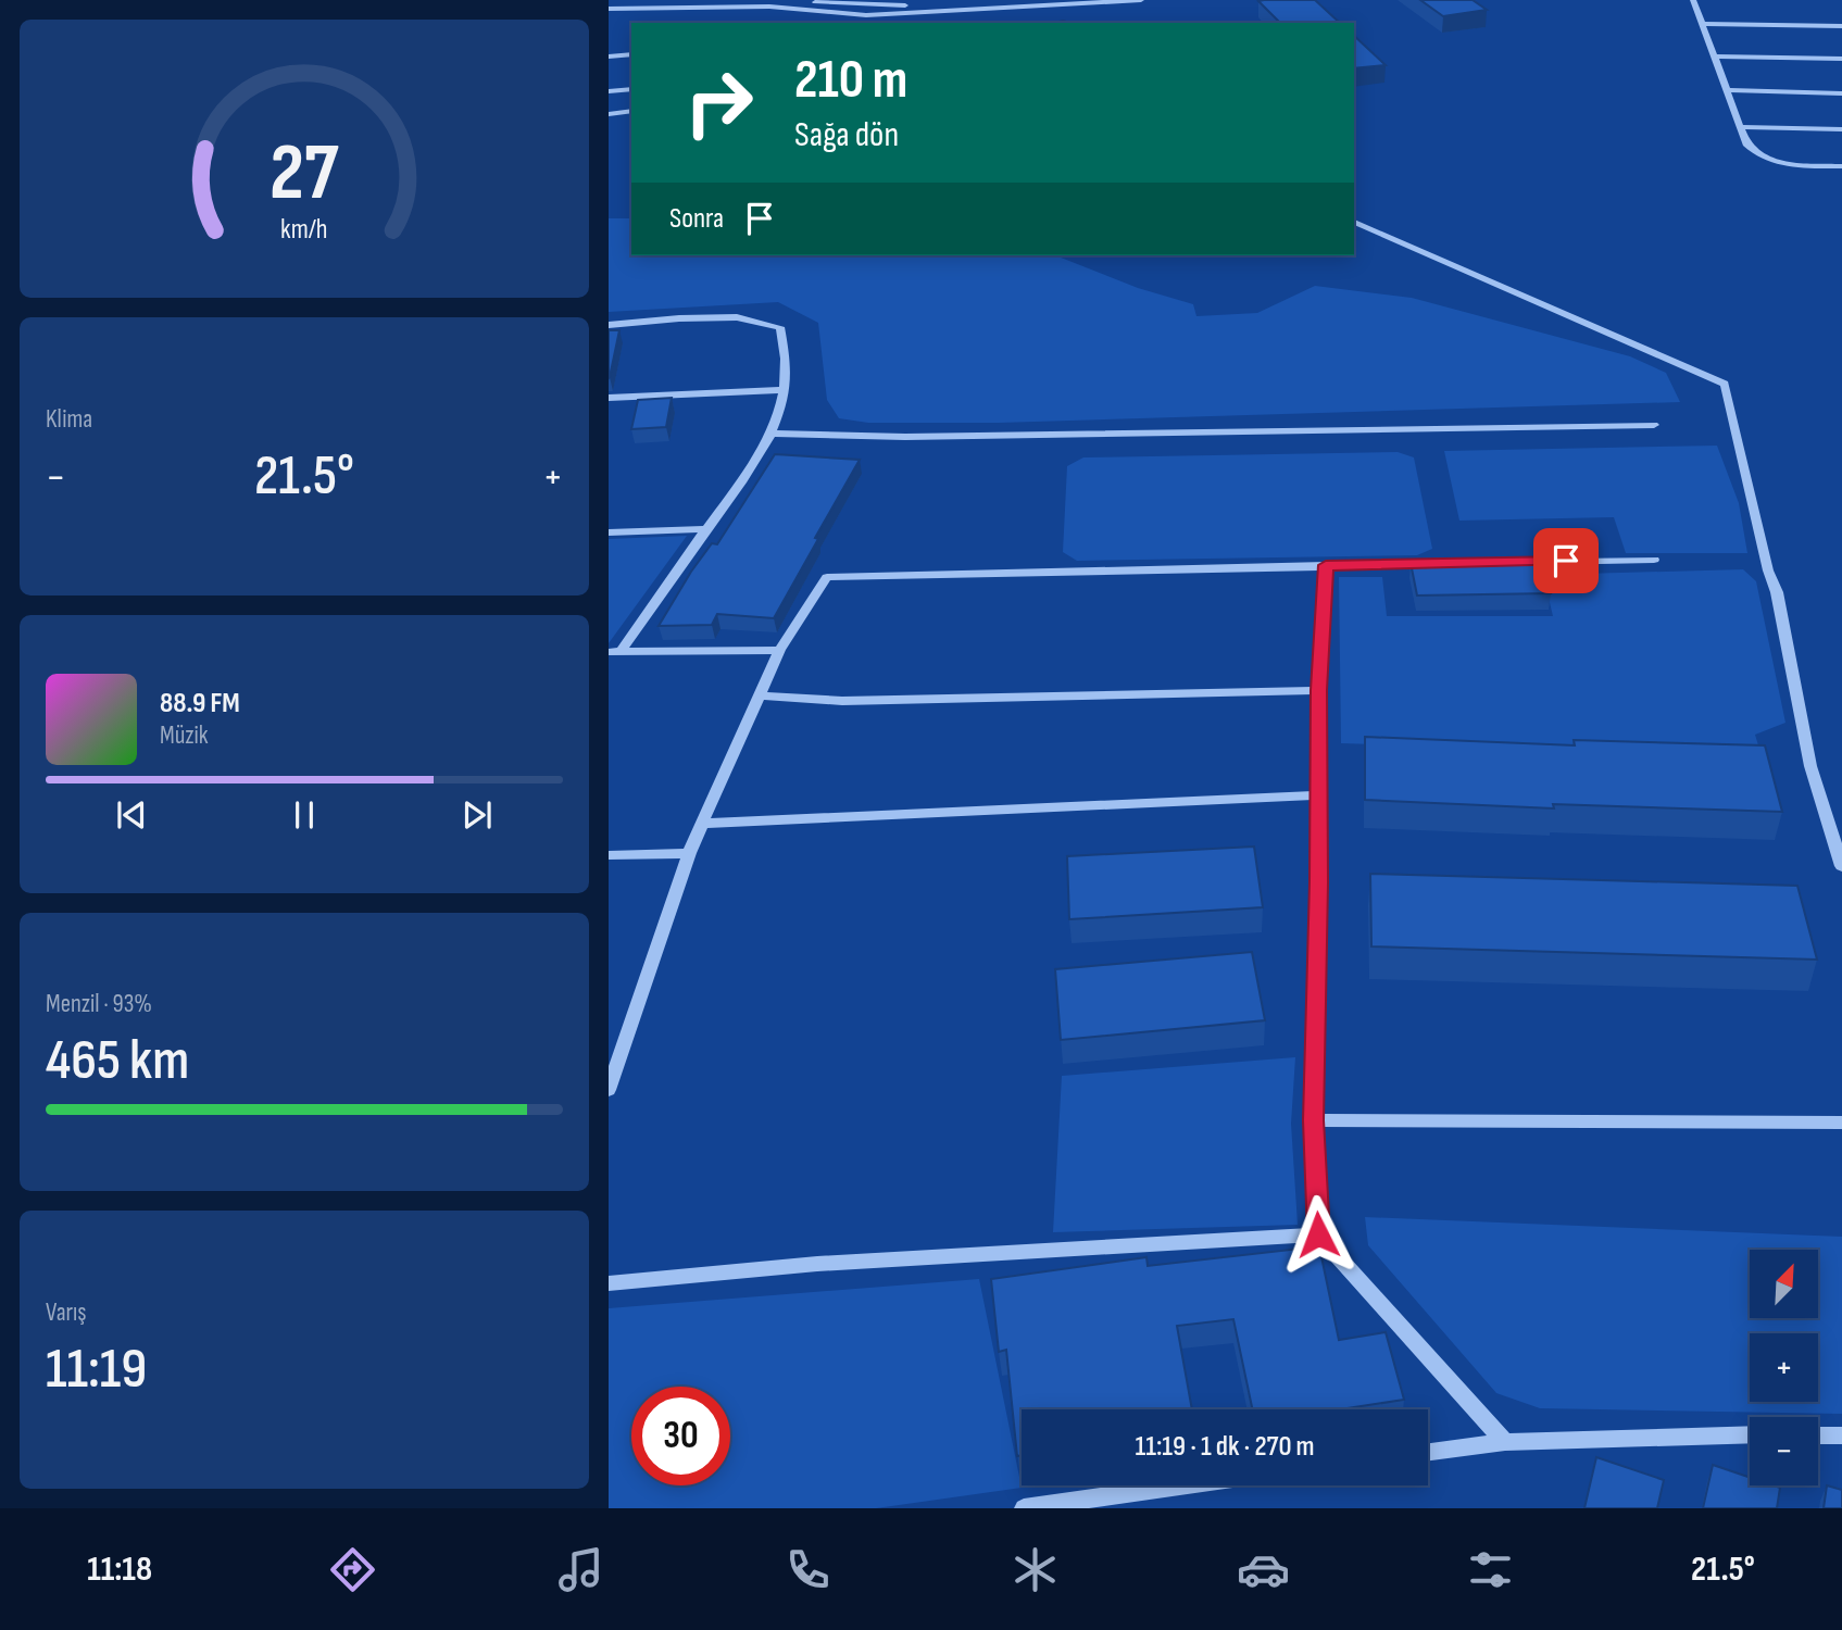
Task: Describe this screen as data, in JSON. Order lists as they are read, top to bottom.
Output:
{
  "north": "top right",
  "page": {
    "turn": ["210 m", "Sağa dön"],
    "then": "Sonra",
    "tile": [
      "Klima",
      ["Menzil · 93%", "465 km"],
      ["Varış", "11:19"]
    ],
    "heat": ["−", "21.5°", "+"],
    "song": ["88.9 FM", "Müzik"],
    "map_buttons": ["+", "−"],
    "limit": "30",
    "trip": "11:19 · 1 dk · 270 m",
    "tabs": ["11:18", "21.5°"],
    "gauge": ["27", "km/h"]
  }
}
